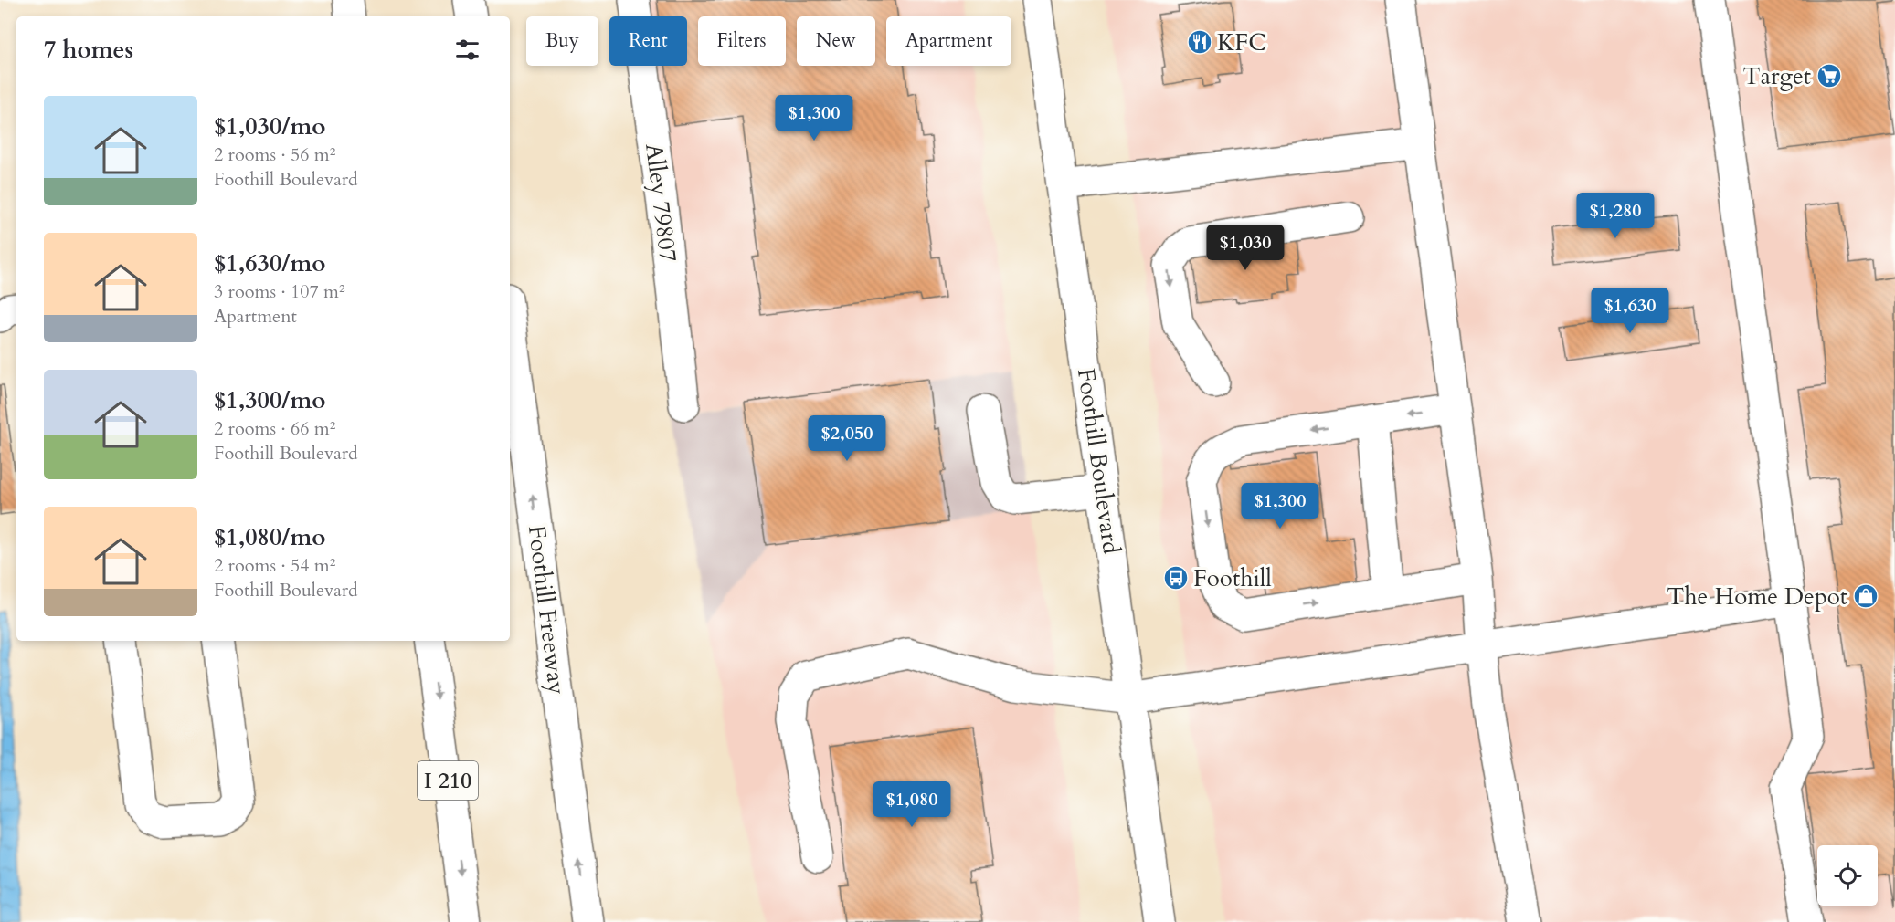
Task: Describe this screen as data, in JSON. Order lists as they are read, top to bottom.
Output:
{
  "streets": {
    "main road": [
      "Alley 79807",
      "Foothill Boulevard",
      "Foothill Freeway",
      "I 210"
    ]
  },
  "places": {
    "restaurant": ["KFC"],
    "supermarket": ["Target"],
    "bus stop": ["Foothill"],
    "shop": ["The Home Depot"]
  },
  "page": {
    "chip": [
      "Buy",
      "Rent",
      "Filters",
      "New",
      "Apartment"
    ],
    "heading": "7 homes",
    "list": [
      {
        "name": "$1,030/mo",
        "note": "2 rooms · 56 m² · Foothill Boulevard"
      },
      {
        "name": "$1,630/mo",
        "note": "3 rooms · 107 m² · Apartment"
      },
      {
        "name": "$1,300/mo",
        "note": "2 rooms · 66 m² · Foothill Boulevard"
      },
      {
        "name": "$1,080/mo",
        "note": "2 rooms · 54 m² · Foothill Boulevard"
      }
    ],
    "price": [
      "$1,300",
      "$1,280",
      "$1,030",
      "$1,630",
      "$2,050",
      "$1,300",
      "$1,080"
    ]
  }
}
